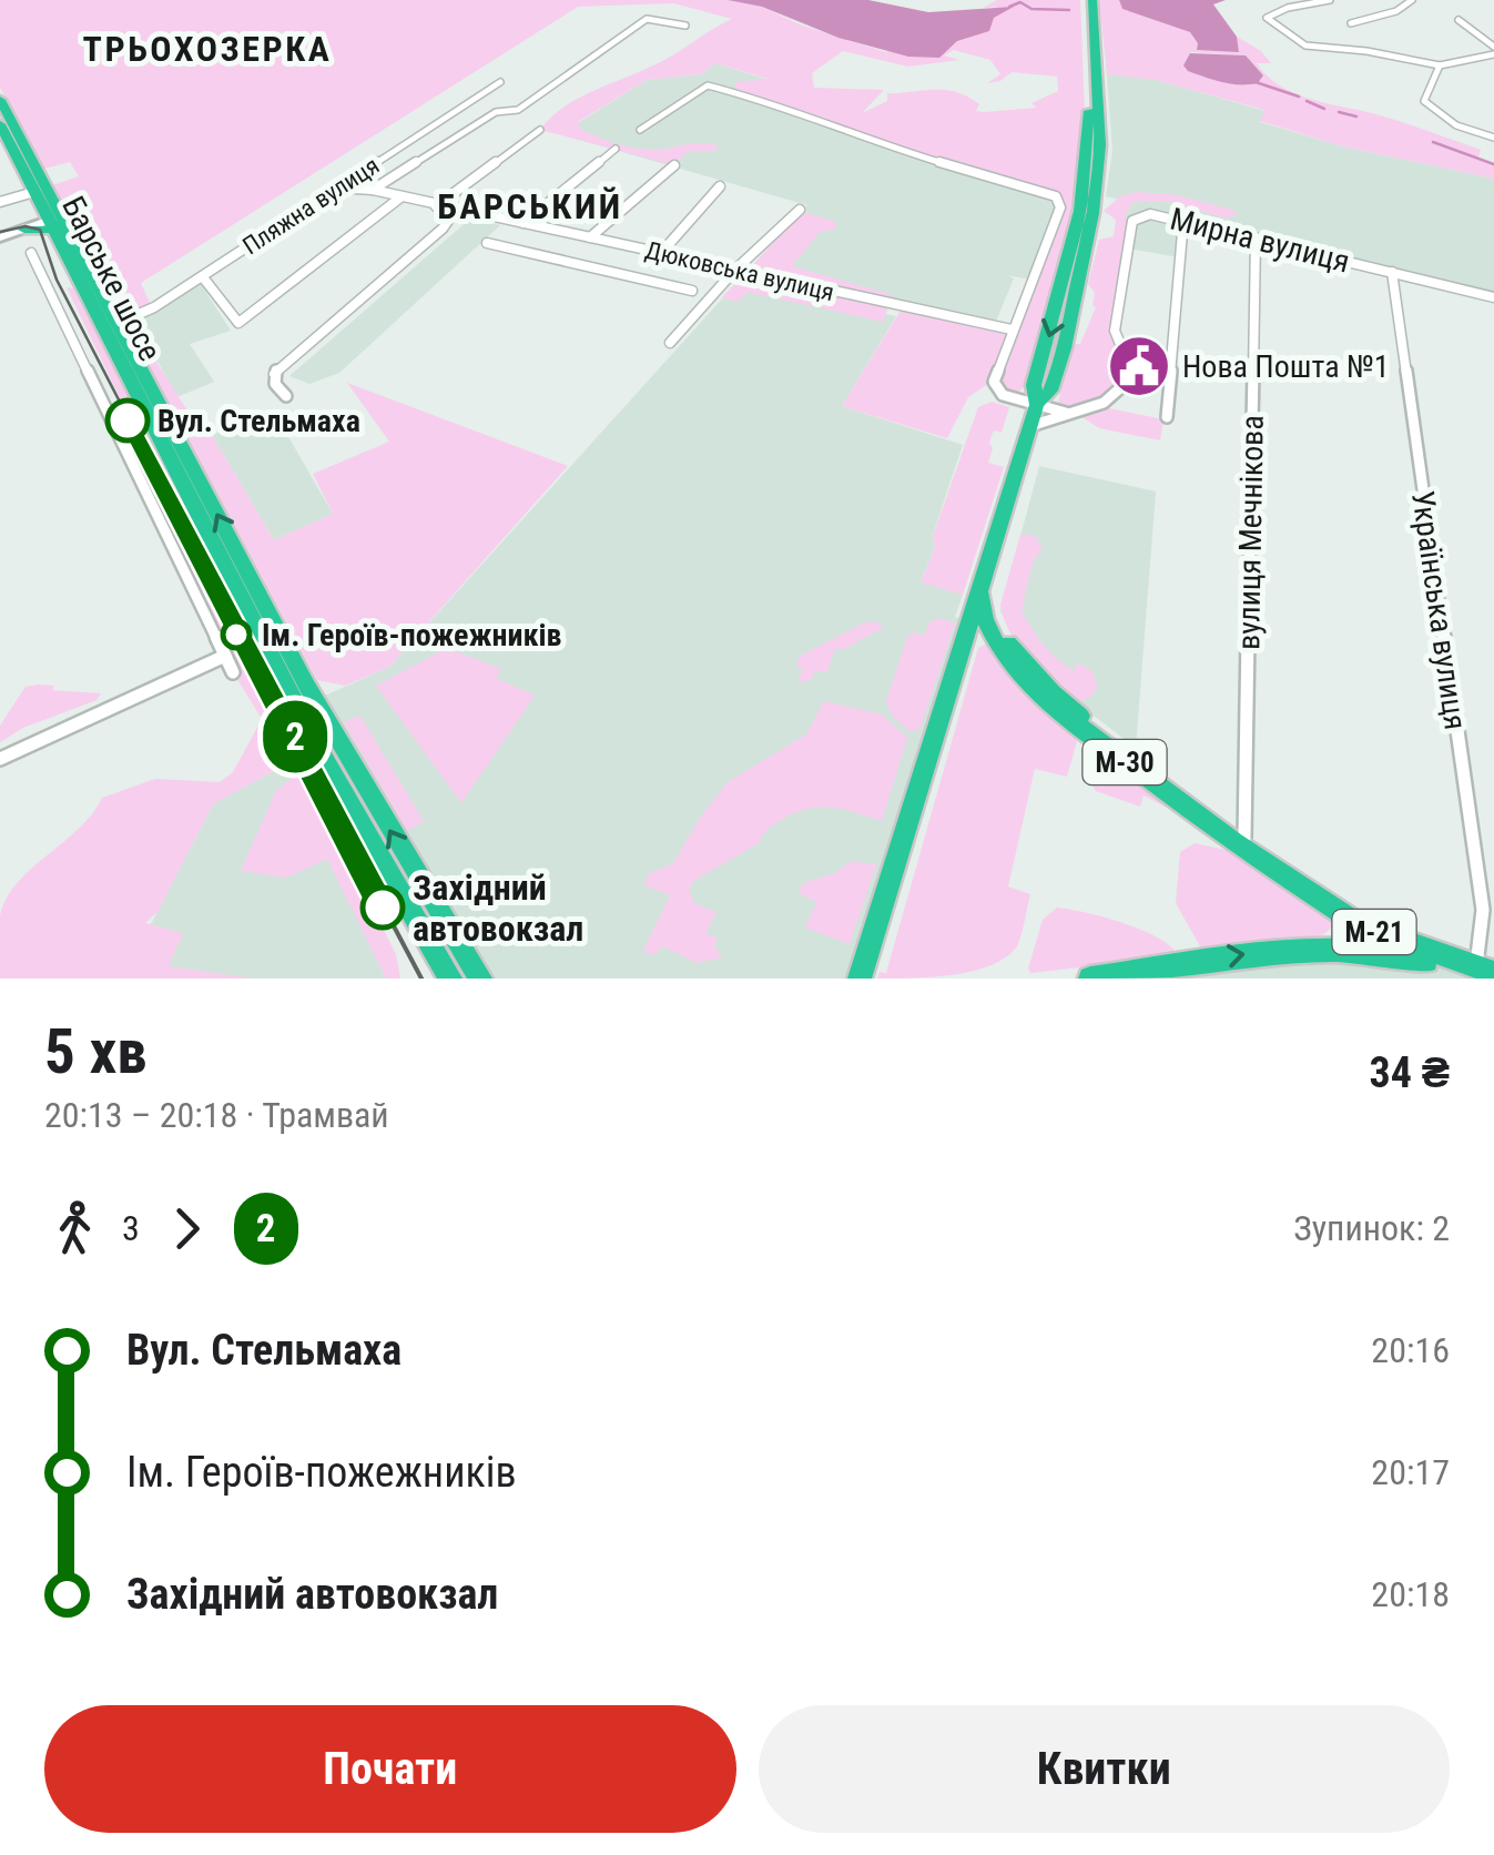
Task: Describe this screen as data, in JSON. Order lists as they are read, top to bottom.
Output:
{
  "streets": {
    "highway": ["Барське шосе", "М-30", "М-21"],
    "street": [
      "Пляжна вулиця",
      "Мирна вулиця",
      "Дюковська вулиця",
      "вулиця Мечнікова",
      "Українська вулиця"
    ]
  },
  "crossings": [
    ["Пляжна вулиця", "Дюковська вулиця"],
    ["Мирна вулиця", "вулиця Мечнікова"],
    ["Мирна вулиця", "Українська вулиця"],
    ["вулиця Мечнікова", "М-21"],
    ["Українська вулиця", "М-21"],
    ["М-30", "М-21"]
  ],
  "districts": ["ТРЬОХОЗЕРКА", "БАРСЬКИЙ"],
  "places": {
    "public building": ["Нова Пошта №1"],
    "other": ["Вул. Стельмаха", "Ім. Героїв-пожежників", "Західний автовокзал"]
  },
  "lines": ["tram line 2"],
  "page": {
    "on_map": "2",
    "heading": ["5 хв", "20:13 – 20:18 · Трамвай", "34 ₴"],
    "legs": ["3", "2", "Зупинок: 2"],
    "list": [
      {
        "name": "Вул. Стельмаха",
        "value": "20:16"
      },
      {
        "name": "Ім. Героїв-пожежників",
        "value": "20:17"
      },
      {
        "name": "Західний автовокзал",
        "value": "20:18"
      }
    ],
    "buttons": ["Почати", "Квитки"]
  }
}
